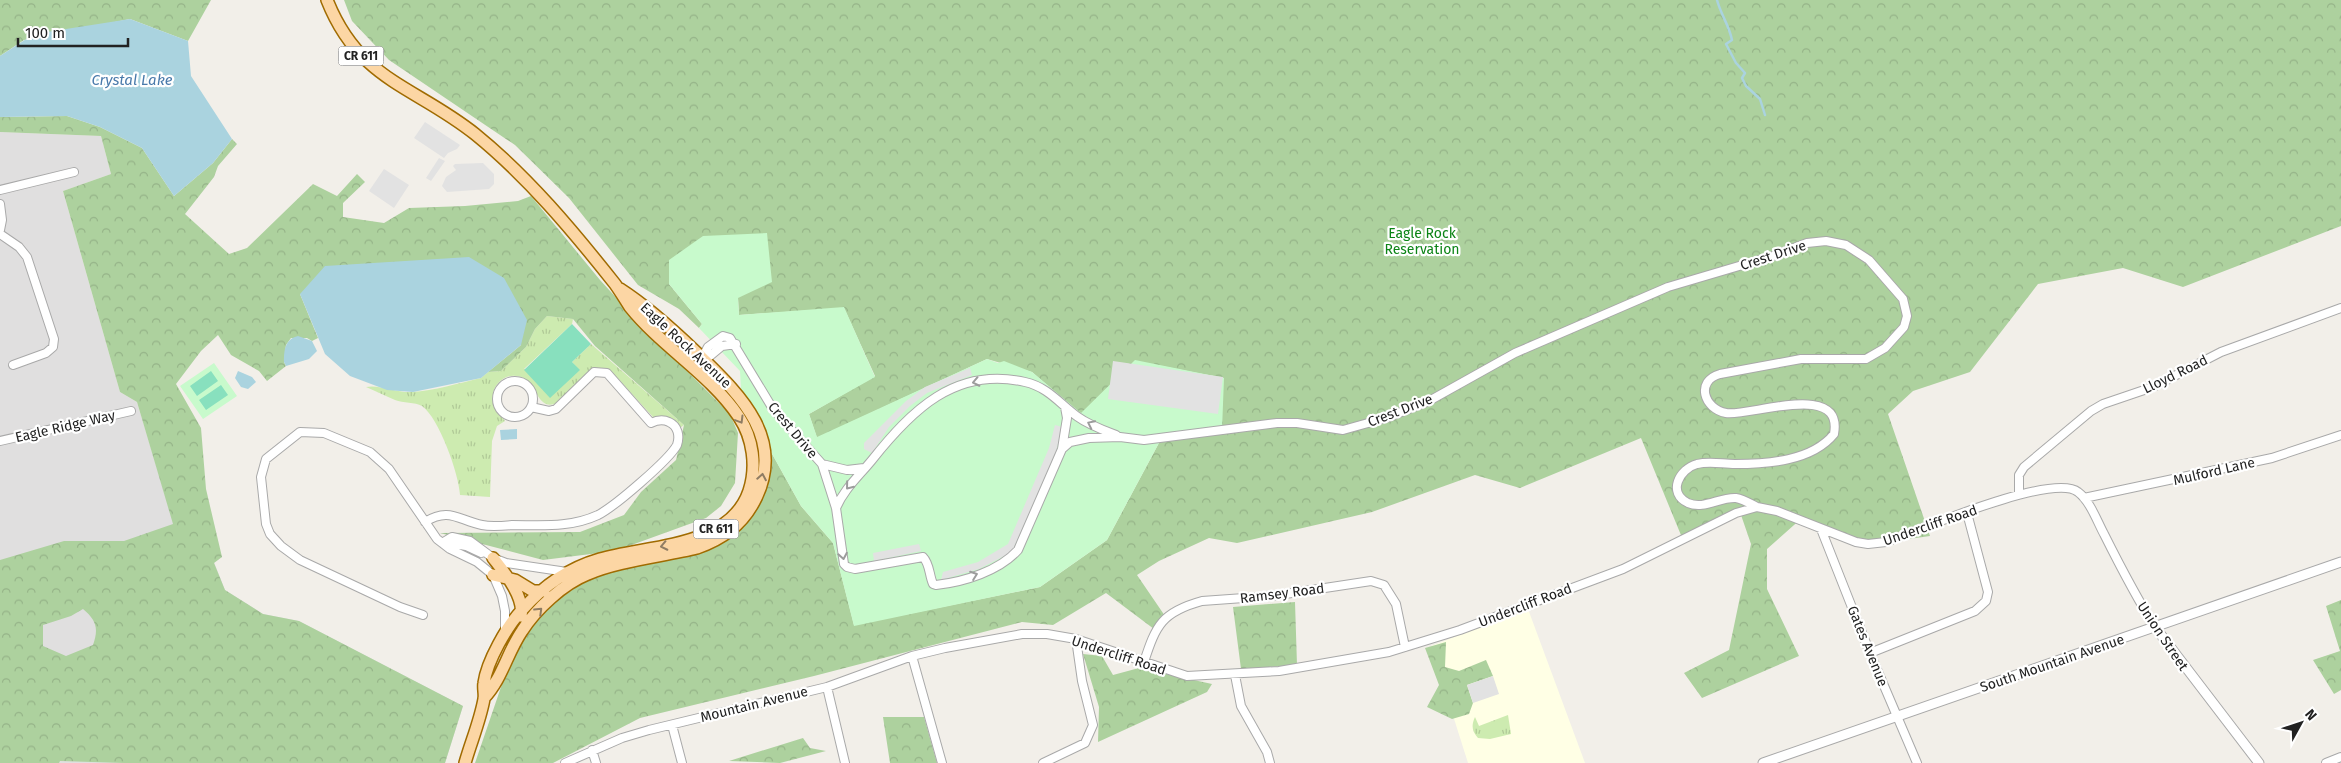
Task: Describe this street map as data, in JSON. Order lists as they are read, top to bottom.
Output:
{
  "streets": {
    "main road": ["CR 611", "Eagle Rock Avenue"],
    "street": [
      "Crest Drive",
      "Lloyd Road",
      "Eagle Ridge Way",
      "Mulford Lane",
      "Undercliff Road",
      "Ramsey Road",
      "Union Street",
      "Gates Avenue",
      "South Mountain Avenue",
      "Mountain Avenue"
    ]
  },
  "crossings": [
    ["Crest Drive", "Eagle Rock Avenue"],
    ["Crest Drive", "Undercliff Road"],
    ["Lloyd Road", "Undercliff Road"],
    ["Mulford Lane", "Undercliff Road"],
    ["Mulford Lane", "Union Street"],
    ["Undercliff Road", "Ramsey Road"],
    ["Undercliff Road", "Union Street"],
    ["Undercliff Road", "Gates Avenue"],
    ["Undercliff Road", "Mountain Avenue"],
    ["Union Street", "South Mountain Avenue"],
    ["Gates Avenue", "South Mountain Avenue"]
  ],
  "water": ["Crystal Lake"],
  "parks": ["Eagle Rock Reservation"],
  "scale_bar": "100 m",
  "north": "top right"
}
